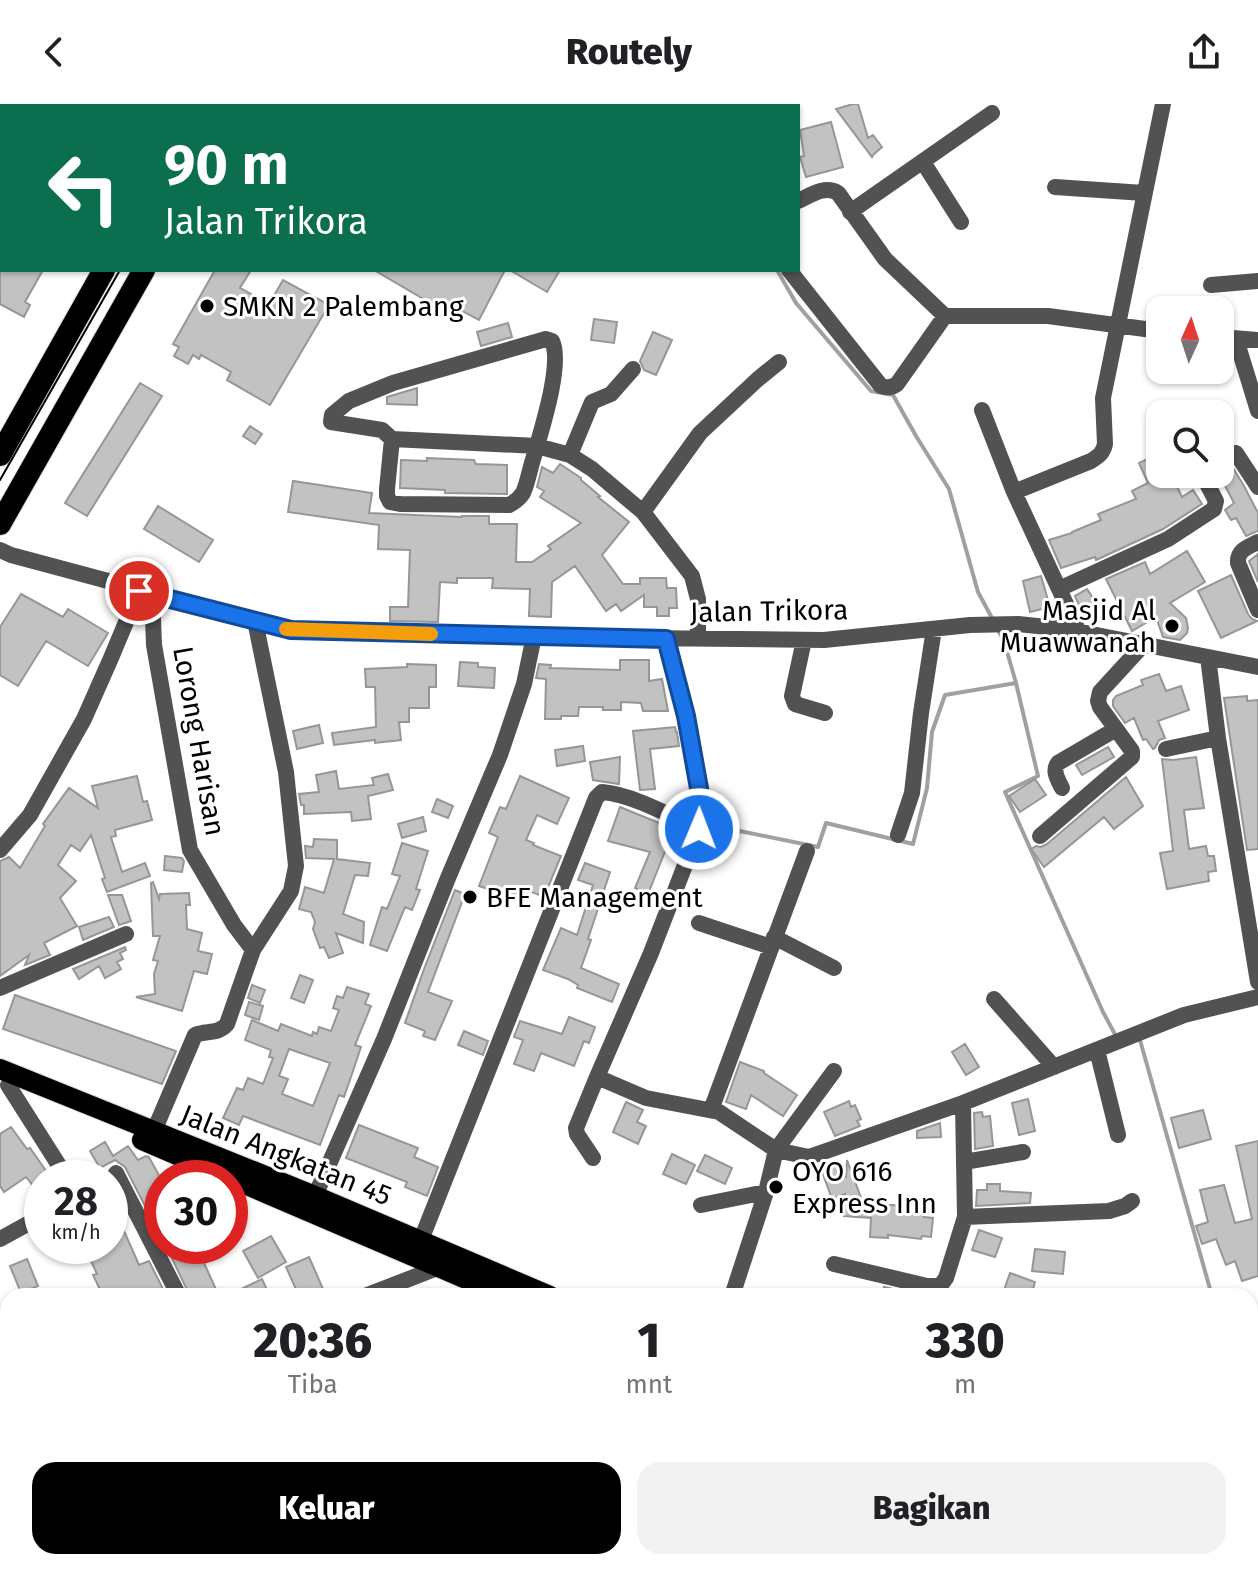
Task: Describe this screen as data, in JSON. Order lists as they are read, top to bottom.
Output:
{
  "streets": {
    "main road": ["Jalan Angkatan 45"],
    "street": ["Jalan Trikora", "Lorong Harisan"]
  },
  "crossings": [
    ["Jalan Trikora", "Lorong Harisan"]
  ],
  "places": [
    "SMKN 2 Palembang",
    "Masjid Al Muawwanah",
    "BFE Management",
    "OYO 616 Express Inn"
  ],
  "north": "top",
  "page": {
    "header": "Routely",
    "turn": ["90 m", "Jalan Trikora"],
    "speed": "28 km/h",
    "limit": "30",
    "eta": [
      "20:36",
      "Tiba",
      "1",
      "mnt",
      "330",
      "m"
    ],
    "buttons": ["Keluar", "Bagikan"]
  }
}
